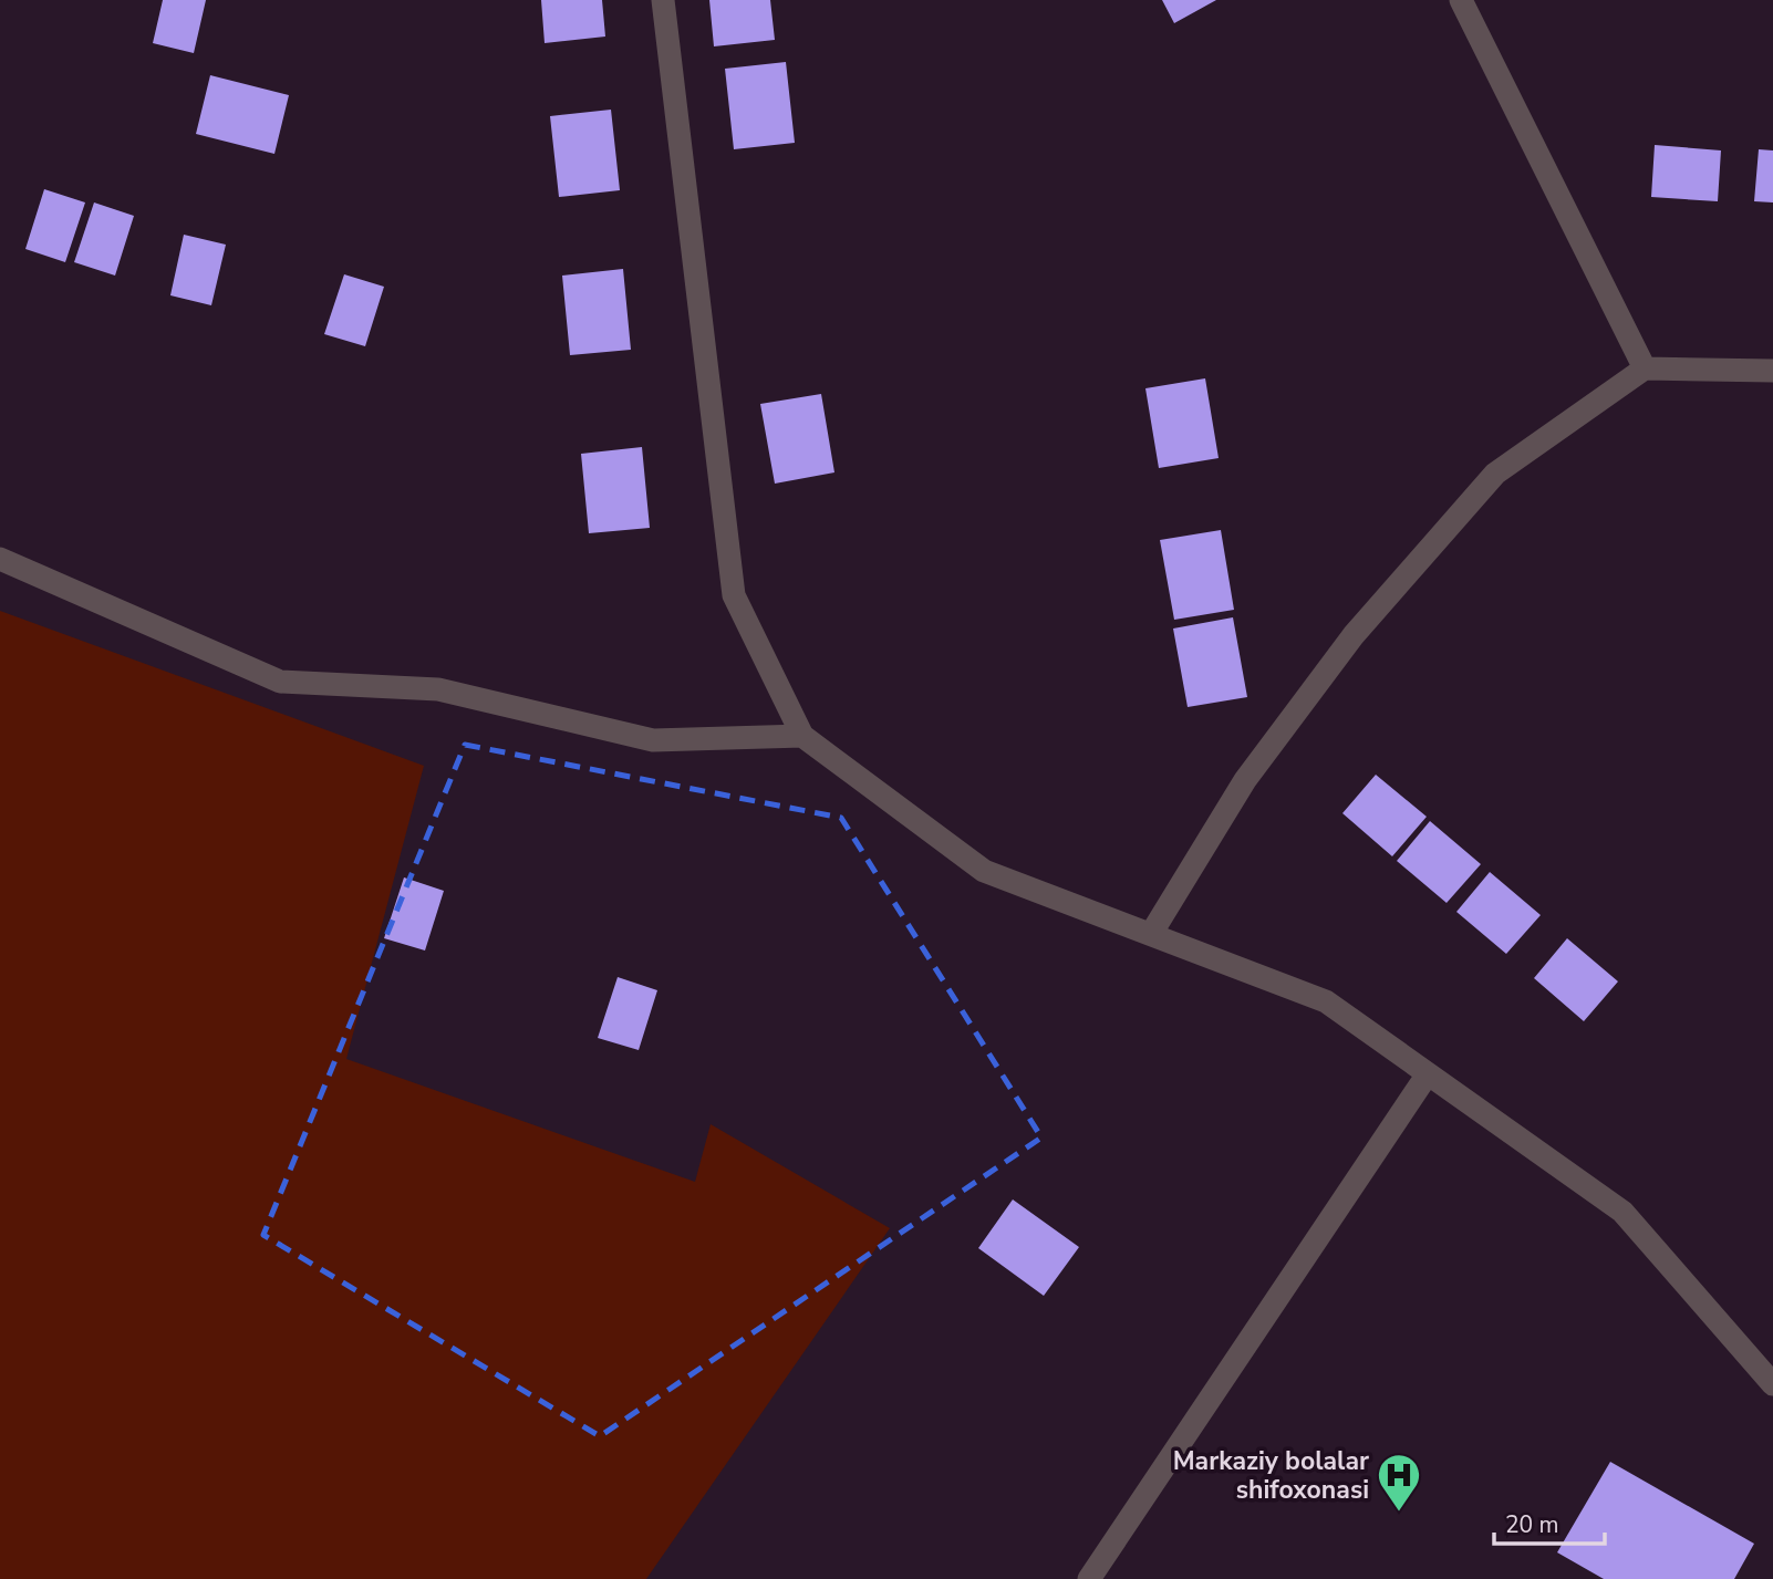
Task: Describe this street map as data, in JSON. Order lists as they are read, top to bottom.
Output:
{
  "places": {
    "hospital": ["Markaziy bolalar shifoxonasi"]
  },
  "scale_bar": "20 m"
}
